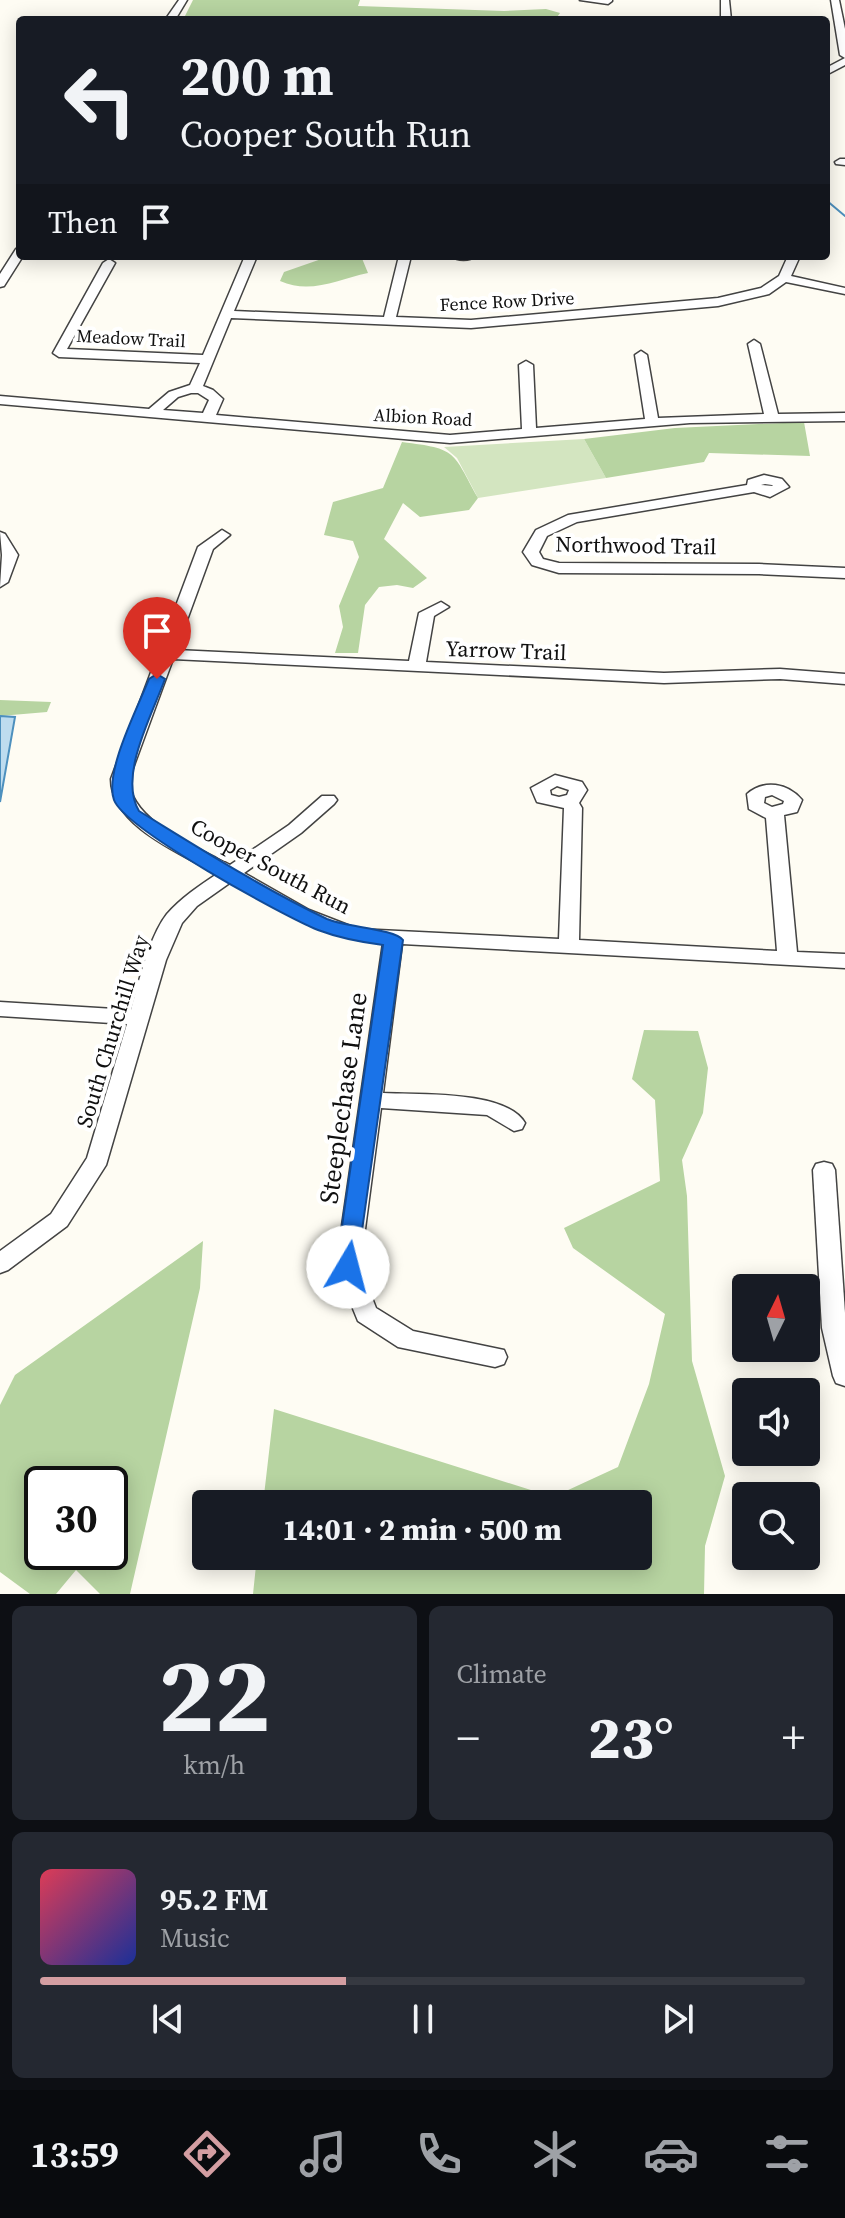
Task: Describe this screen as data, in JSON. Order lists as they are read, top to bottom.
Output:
{
  "streets": {
    "street": [
      "Fence Row Drive",
      "Meadow Trail",
      "Albion Road",
      "Northwood Trail",
      "Yarrow Trail",
      "Cooper South Run",
      "South Churchill Way",
      "Steeplechase Lane"
    ]
  },
  "crossings": [
    ["Yarrow Trail", "Cooper South Run"],
    ["Cooper South Run", "South Churchill Way"],
    ["Cooper South Run", "Steeplechase Lane"]
  ],
  "north": "top",
  "page": {
    "turn": ["200 m", "Cooper South Run"],
    "then": "Then",
    "limit": "30",
    "trip": "14:01 · 2 min · 500 m",
    "tile": [
      ["22", "km/h"],
      "Climate"
    ],
    "heat": ["−", "23°", "+"],
    "song": ["95.2 FM", "Music"],
    "tabs": "13:59"
  }
}
